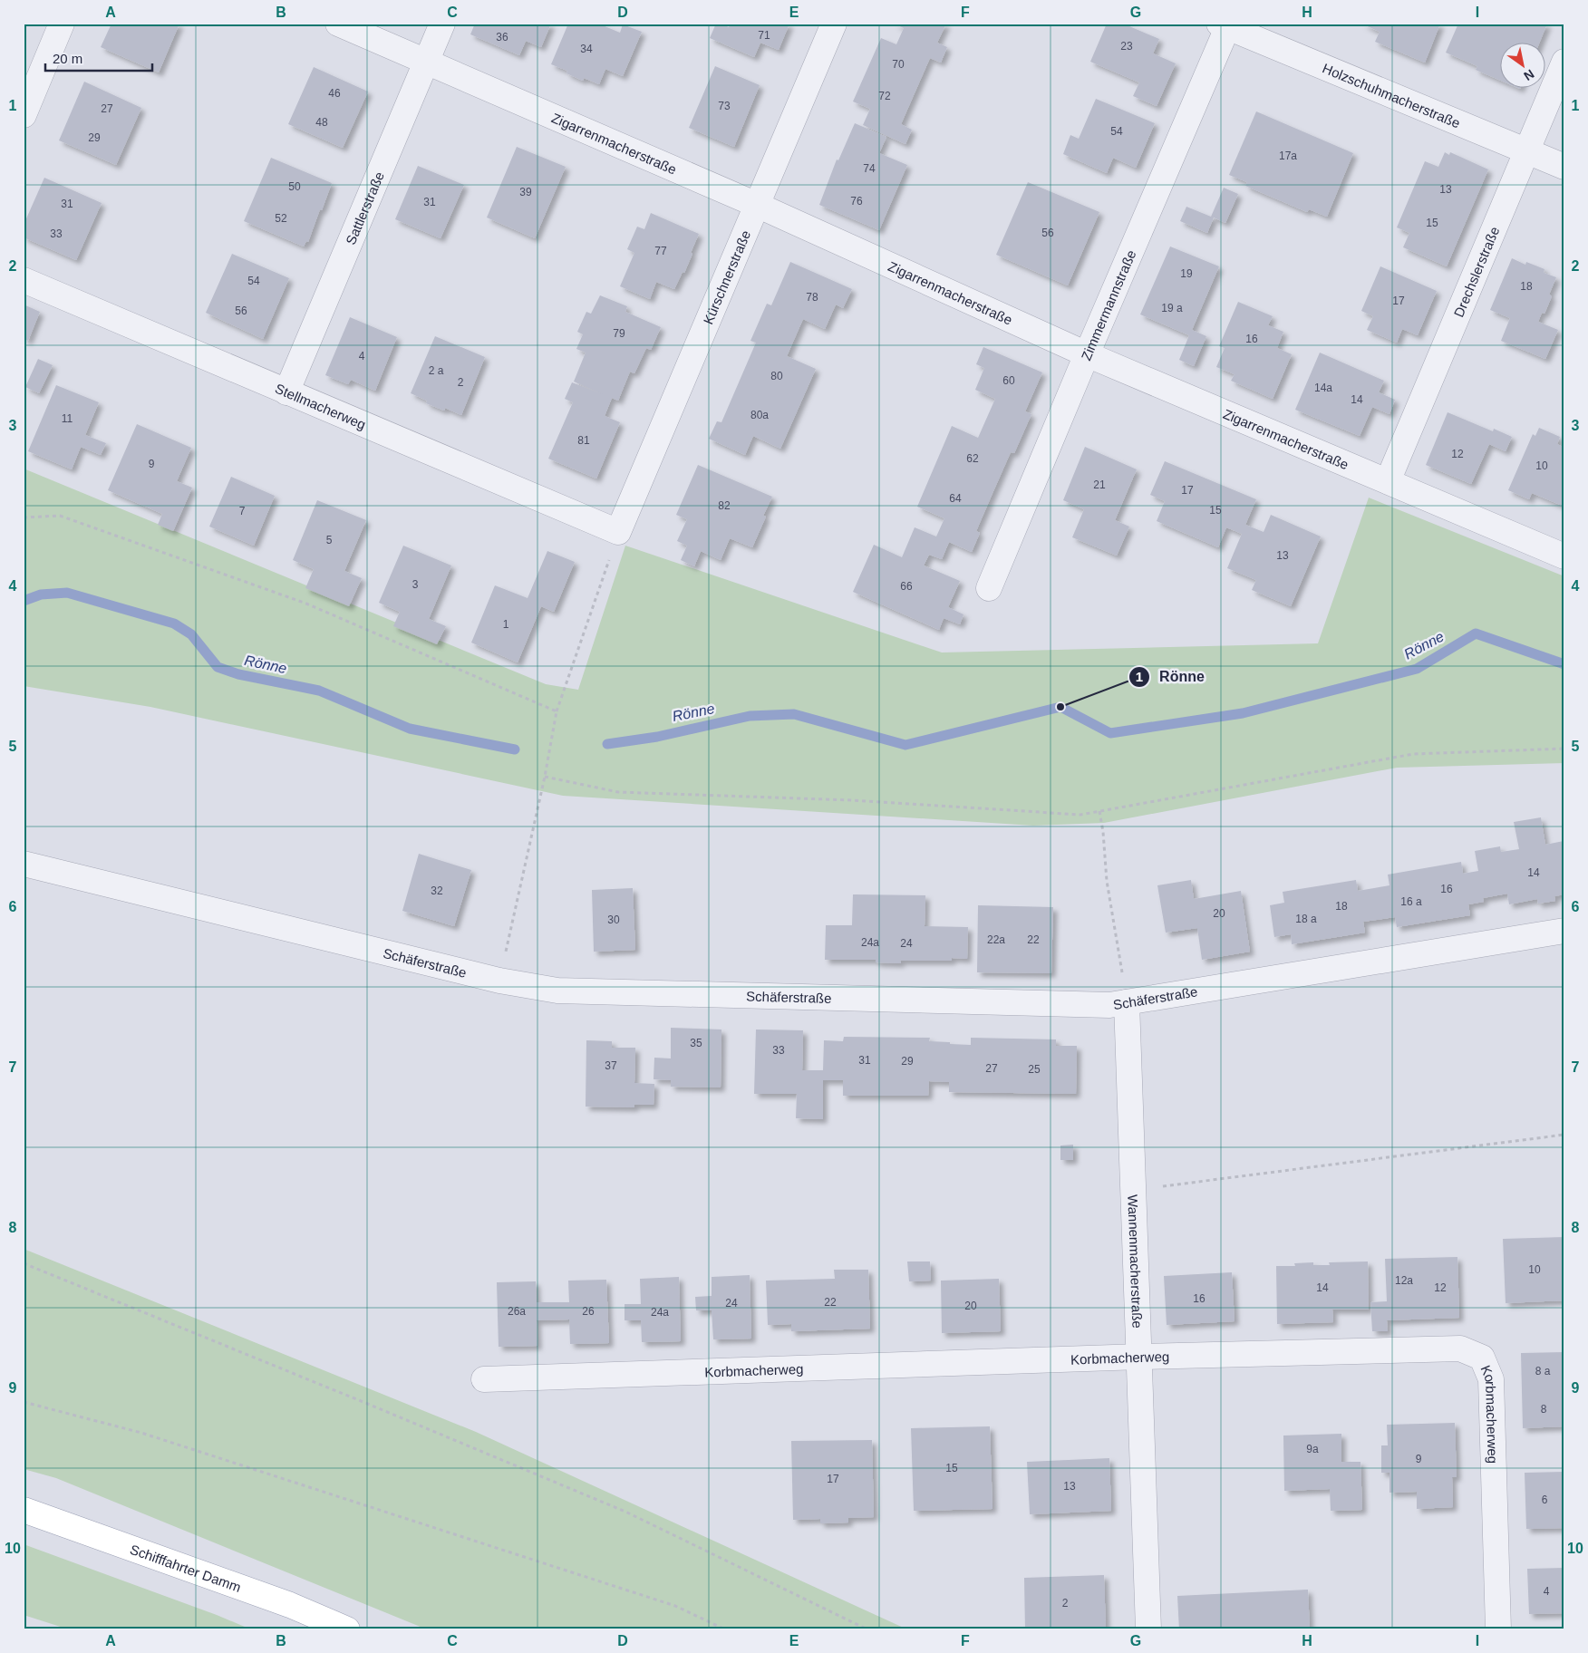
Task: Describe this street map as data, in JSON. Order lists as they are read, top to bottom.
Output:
{
  "streets": {
    "main road": ["Schifffahrter Damm"],
    "street": [
      "Holzschuhmacherstraße",
      "Zigarrenmacherstraße",
      "Sattlerstraße",
      "Drechslerstraße",
      "Kürschnerstraße",
      "Zimmermannstraße",
      "Stellmacherweg",
      "Schäferstraße",
      "Wannenmacherstraße",
      "Korbmacherweg"
    ]
  },
  "crossings": [
    ["Holzschuhmacherstraße", "Drechslerstraße"],
    ["Holzschuhmacherstraße", "Zimmermannstraße"],
    ["Zigarrenmacherstraße", "Sattlerstraße"],
    ["Zigarrenmacherstraße", "Drechslerstraße"],
    ["Zigarrenmacherstraße", "Kürschnerstraße"],
    ["Zigarrenmacherstraße", "Zimmermannstraße"],
    ["Sattlerstraße", "Stellmacherweg"],
    ["Kürschnerstraße", "Stellmacherweg"],
    ["Schäferstraße", "Wannenmacherstraße"],
    ["Wannenmacherstraße", "Korbmacherweg"]
  ],
  "water": ["Rönne"],
  "places": ["Rönne"],
  "house_numbers": [
    "71",
    "36",
    "23",
    "34",
    "70",
    "46",
    "72",
    "73",
    "27",
    "48",
    "54",
    "29",
    "17a",
    "74",
    "50",
    "13",
    "39",
    "76",
    "31",
    "31",
    "52",
    "15",
    "56",
    "33",
    "77",
    "19",
    "54",
    "18",
    "78",
    "17",
    "19 a",
    "56",
    "79",
    "16",
    "4",
    "2 a",
    "80",
    "60",
    "2",
    "14a",
    "14",
    "80a",
    "11",
    "81",
    "12",
    "62",
    "9",
    "10",
    "21",
    "17",
    "64",
    "82",
    "15",
    "7",
    "5",
    "13",
    "3",
    "66",
    "1",
    "14",
    "16",
    "32",
    "16 a",
    "18",
    "20",
    "18 a",
    "30",
    "22a",
    "22",
    "24a",
    "24",
    "35",
    "33",
    "31",
    "29",
    "37",
    "27",
    "25",
    "10",
    "12a",
    "14",
    "12",
    "16",
    "22",
    "24",
    "20",
    "26a",
    "26",
    "24a",
    "8 a",
    "8",
    "9a",
    "9",
    "15",
    "17",
    "13",
    "6",
    "4",
    "2"
  ],
  "scale_bar": "20 m",
  "north": "bottom right",
  "grid": {
    "columns": [
      "A",
      "B",
      "C",
      "D",
      "E",
      "F",
      "G",
      "H",
      "I"
    ],
    "rows": [
      "1",
      "2",
      "3",
      "4",
      "5",
      "6",
      "7",
      "8",
      "9",
      "10"
    ]
  }
}
